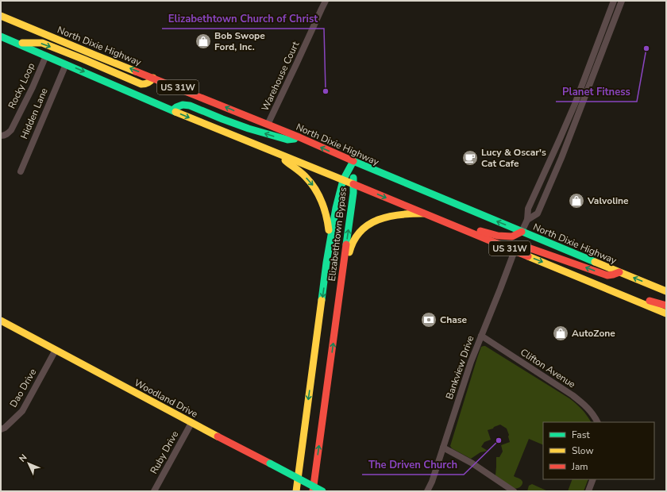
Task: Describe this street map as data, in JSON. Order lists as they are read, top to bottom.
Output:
{
  "streets": {
    "main road": [
      "North Dixie Highway",
      "US 31W",
      "Elizabethtown Bypass",
      "Woodland Drive"
    ],
    "street": [
      "Warehouse Court",
      "Rocky Loop",
      "Hidden Lane",
      "Bankview Drive",
      "Clifton Avenue",
      "Dao Drive",
      "Ruby Drive"
    ]
  },
  "crossings": [
    ["North Dixie Highway", "Warehouse Court"],
    ["North Dixie Highway", "Elizabethtown Bypass"],
    ["Rocky Loop", "US 31W"],
    ["US 31W", "Hidden Lane"],
    ["US 31W", "Elizabethtown Bypass"],
    ["US 31W", "Bankview Drive"],
    ["Bankview Drive", "Clifton Avenue"],
    ["Dao Drive", "Woodland Drive"],
    ["Woodland Drive", "Ruby Drive"]
  ],
  "places": {
    "shop": ["Bob Swope Ford, Inc.", "Valvoline", "AutoZone"],
    "other": ["Planet Fitness", "Elizabethtown Church of Christ", "The Driven Church"],
    "cafe": ["Lucy & Oscar's Cat Cafe"],
    "bank": ["Chase"]
  },
  "legend": ["Fast", "Slow", "Jam"],
  "north": "top left"
}
